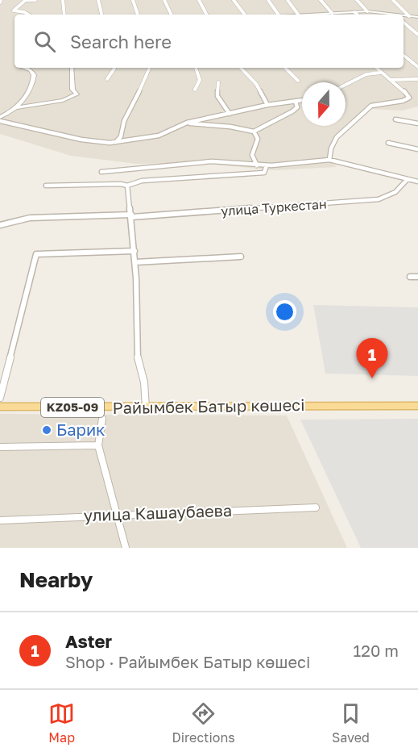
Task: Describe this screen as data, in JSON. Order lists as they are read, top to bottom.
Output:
{
  "streets": {
    "main road": ["Райымбек Батыр көшесі", "KZ05-09"],
    "street": ["улица Туркестан", "улица Кашаубаева"]
  },
  "places": ["Барик"],
  "north": "bottom",
  "page": {
    "search": "Search here",
    "pins": "1",
    "heading": "Nearby",
    "list": [
      {
        "mark": "1",
        "name": "Aster",
        "note": "Shop · Райымбек Батыр көшесі",
        "value": "120 m"
      }
    ],
    "nav": ["Map", "Directions", "Saved"]
  }
}
